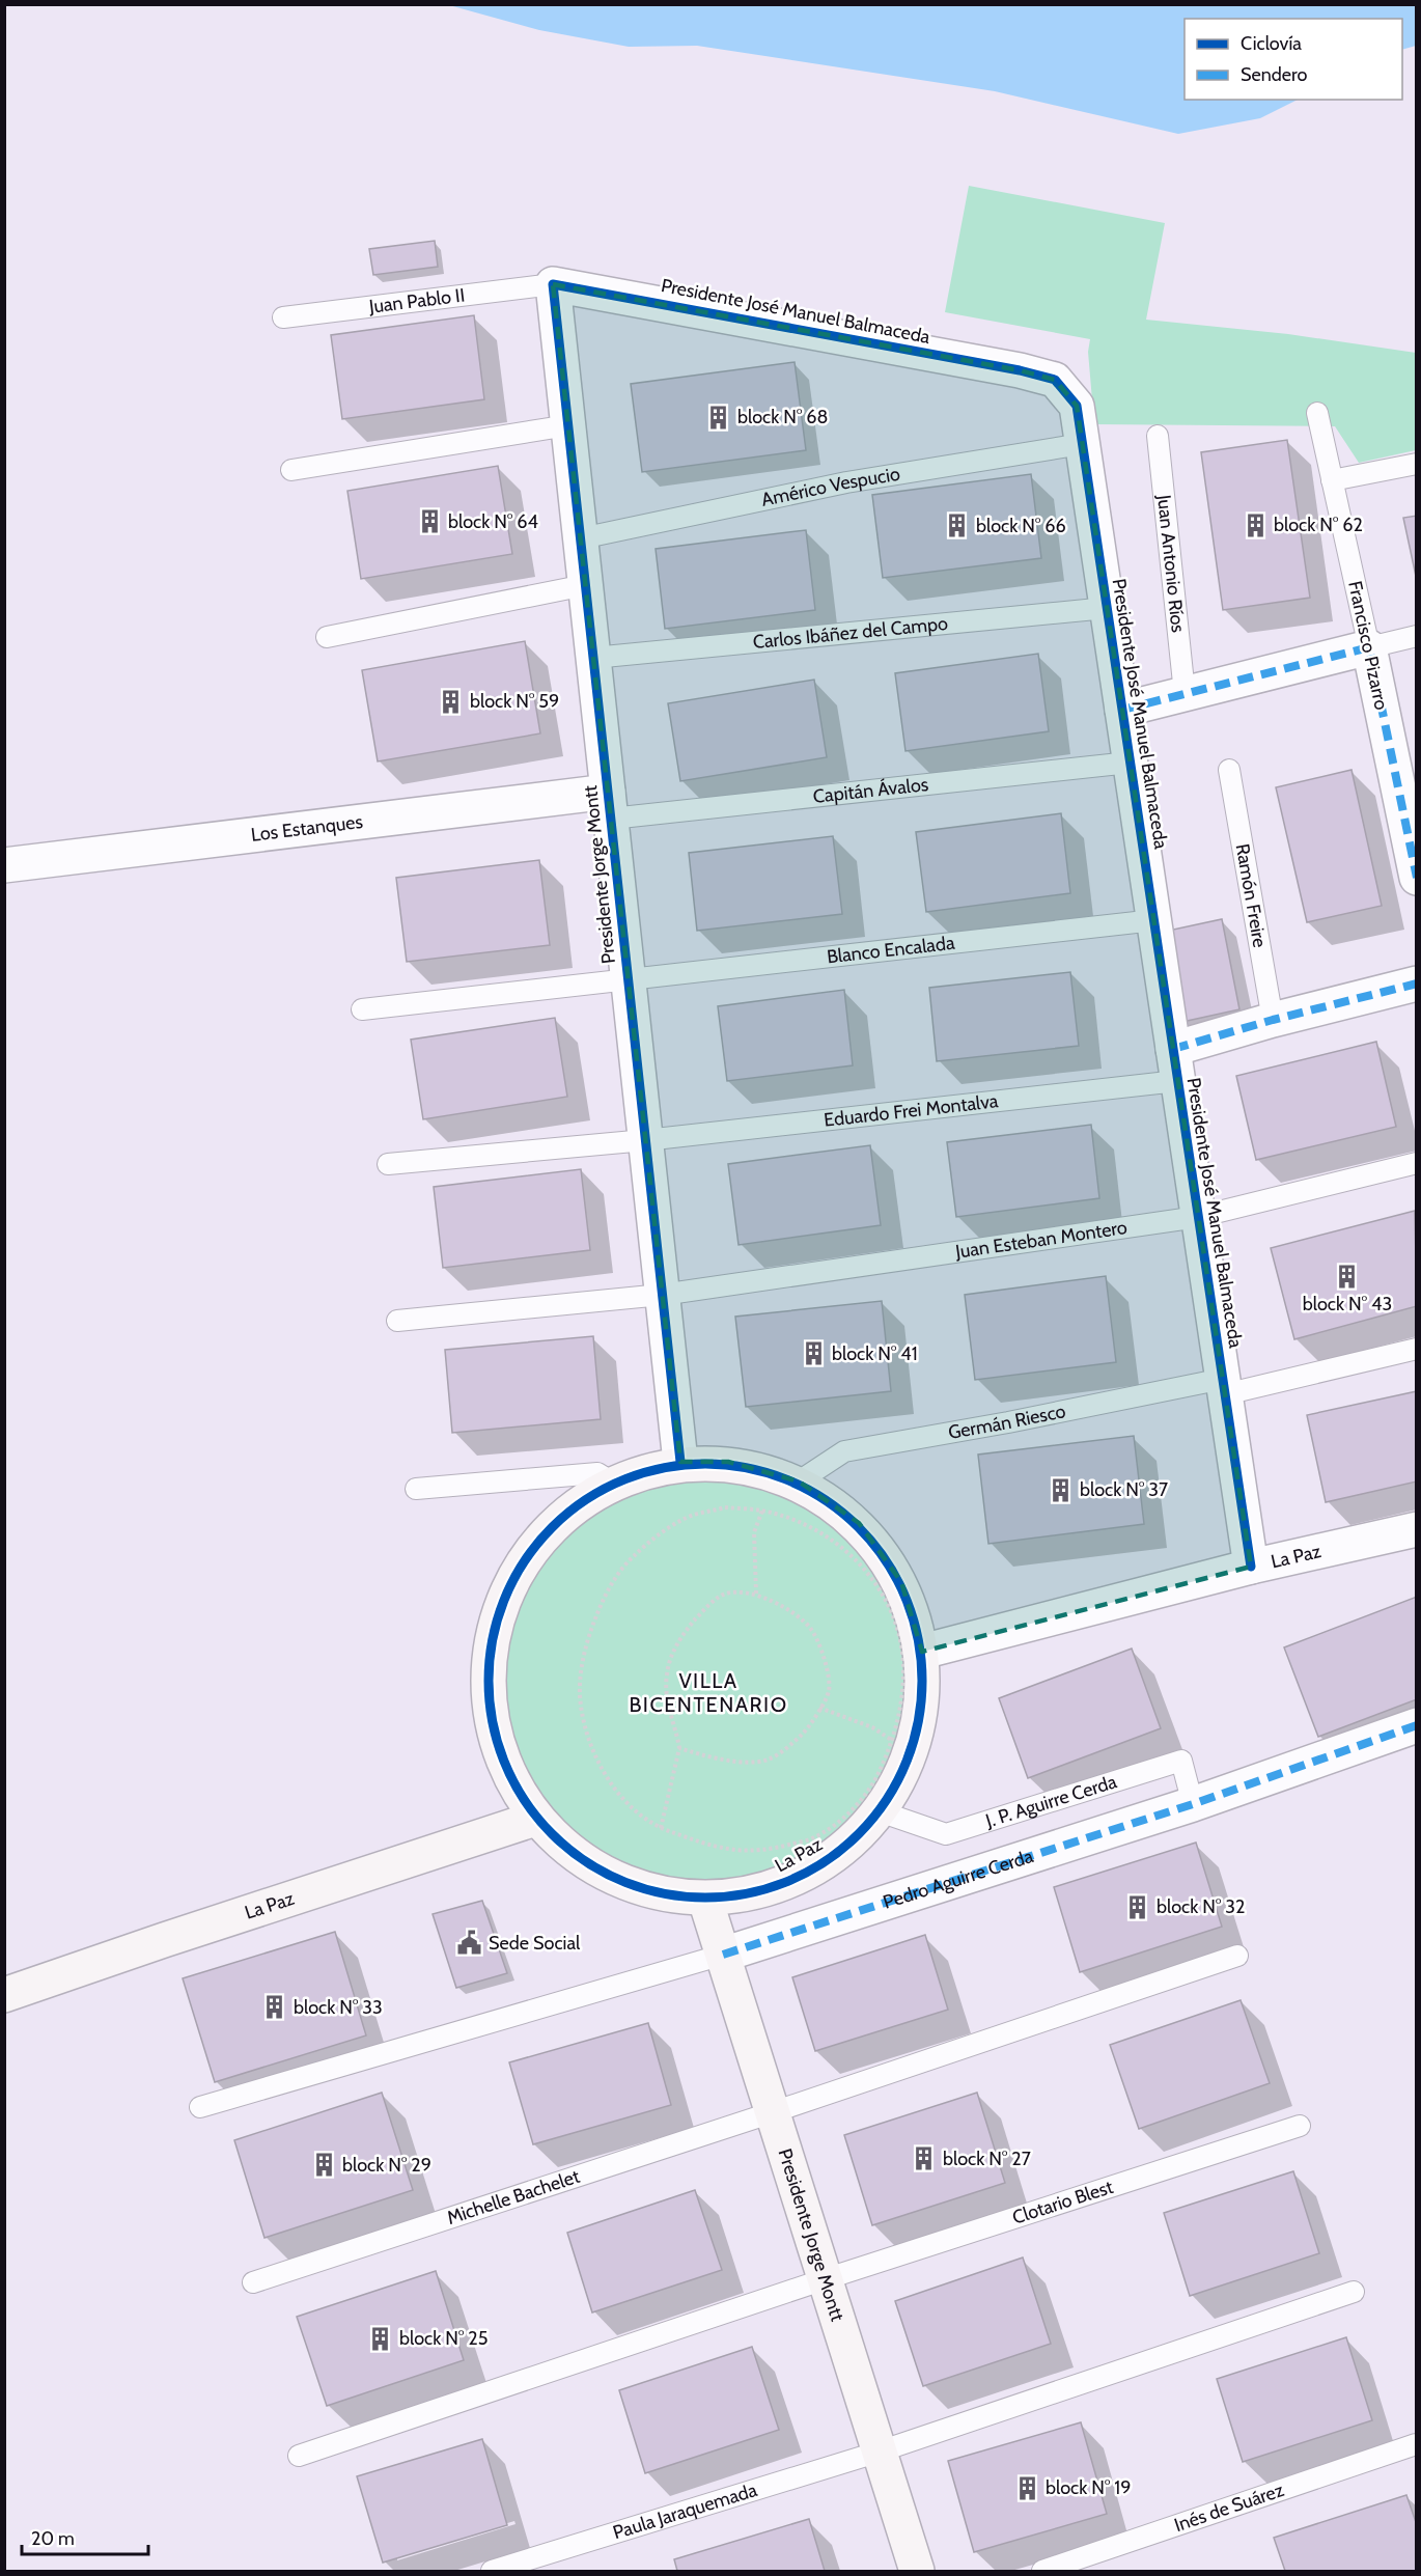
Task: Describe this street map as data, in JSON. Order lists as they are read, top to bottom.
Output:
{
  "streets": {
    "street": [
      "Presidente José Manuel Balmaceda",
      "Francisco Pizarro",
      "Los Estanques",
      "Presidente Jorge Montt",
      "Eduardo Frei Montalva",
      "La Paz",
      "Pedro Aguirre Cerda"
    ],
    "lane": [
      "Juan Pablo II",
      "Américo Vespucio",
      "Juan Antonio Ríos",
      "Carlos Ibáñez del Campo",
      "Capitán Ávalos",
      "Ramón Freire",
      "Blanco Encalada",
      "Juan Esteban Montero",
      "Germán Riesco",
      "J. P. Aguirre Cerda",
      "Michelle Bachelet",
      "Clotario Blest",
      "Inés de Suárez",
      "Paula Jaraquemada"
    ]
  },
  "crossings": [
    ["Juan Pablo II", "Presidente José Manuel Balmaceda"],
    ["Juan Pablo II", "Presidente Jorge Montt"],
    ["Presidente José Manuel Balmaceda", "Américo Vespucio"],
    ["Presidente José Manuel Balmaceda", "Carlos Ibáñez del Campo"],
    ["Presidente José Manuel Balmaceda", "Capitán Ávalos"],
    ["Presidente José Manuel Balmaceda", "Presidente Jorge Montt"],
    ["Presidente José Manuel Balmaceda", "Blanco Encalada"],
    ["Presidente José Manuel Balmaceda", "Eduardo Frei Montalva"],
    ["Presidente José Manuel Balmaceda", "Juan Esteban Montero"],
    ["Presidente José Manuel Balmaceda", "Germán Riesco"],
    ["Presidente José Manuel Balmaceda", "La Paz"],
    ["Américo Vespucio", "Presidente Jorge Montt"],
    ["Carlos Ibáñez del Campo", "Presidente Jorge Montt"],
    ["Capitán Ávalos", "Los Estanques"],
    ["Capitán Ávalos", "Presidente Jorge Montt"],
    ["Los Estanques", "Presidente Jorge Montt"],
    ["Presidente Jorge Montt", "Blanco Encalada"],
    ["Presidente Jorge Montt", "Eduardo Frei Montalva"],
    ["Presidente Jorge Montt", "Juan Esteban Montero"],
    ["Presidente Jorge Montt", "La Paz"],
    ["Presidente Jorge Montt", "Pedro Aguirre Cerda"],
    ["Presidente Jorge Montt", "Michelle Bachelet"],
    ["Presidente Jorge Montt", "Clotario Blest"],
    ["Presidente Jorge Montt", "Paula Jaraquemada"],
    ["Ramón Freire", "Eduardo Frei Montalva"],
    ["Germán Riesco", "La Paz"],
    ["La Paz", "J. P. Aguirre Cerda"],
    ["J. P. Aguirre Cerda", "Pedro Aguirre Cerda"]
  ],
  "districts": ["VILLA BICENTENARIO"],
  "places": {
    "building": [
      "block N° 68",
      "block N° 64",
      "block N° 62",
      "block N° 66",
      "block N° 59",
      "block N° 43",
      "block N° 41",
      "block N° 37",
      "block N° 32",
      "block N° 33",
      "block N° 27",
      "block N° 29",
      "block N° 25",
      "block N° 19"
    ],
    "public building": ["Sede Social"]
  },
  "legend": ["Ciclovía", "Sendero"],
  "scale_bar": "20 m"
}
